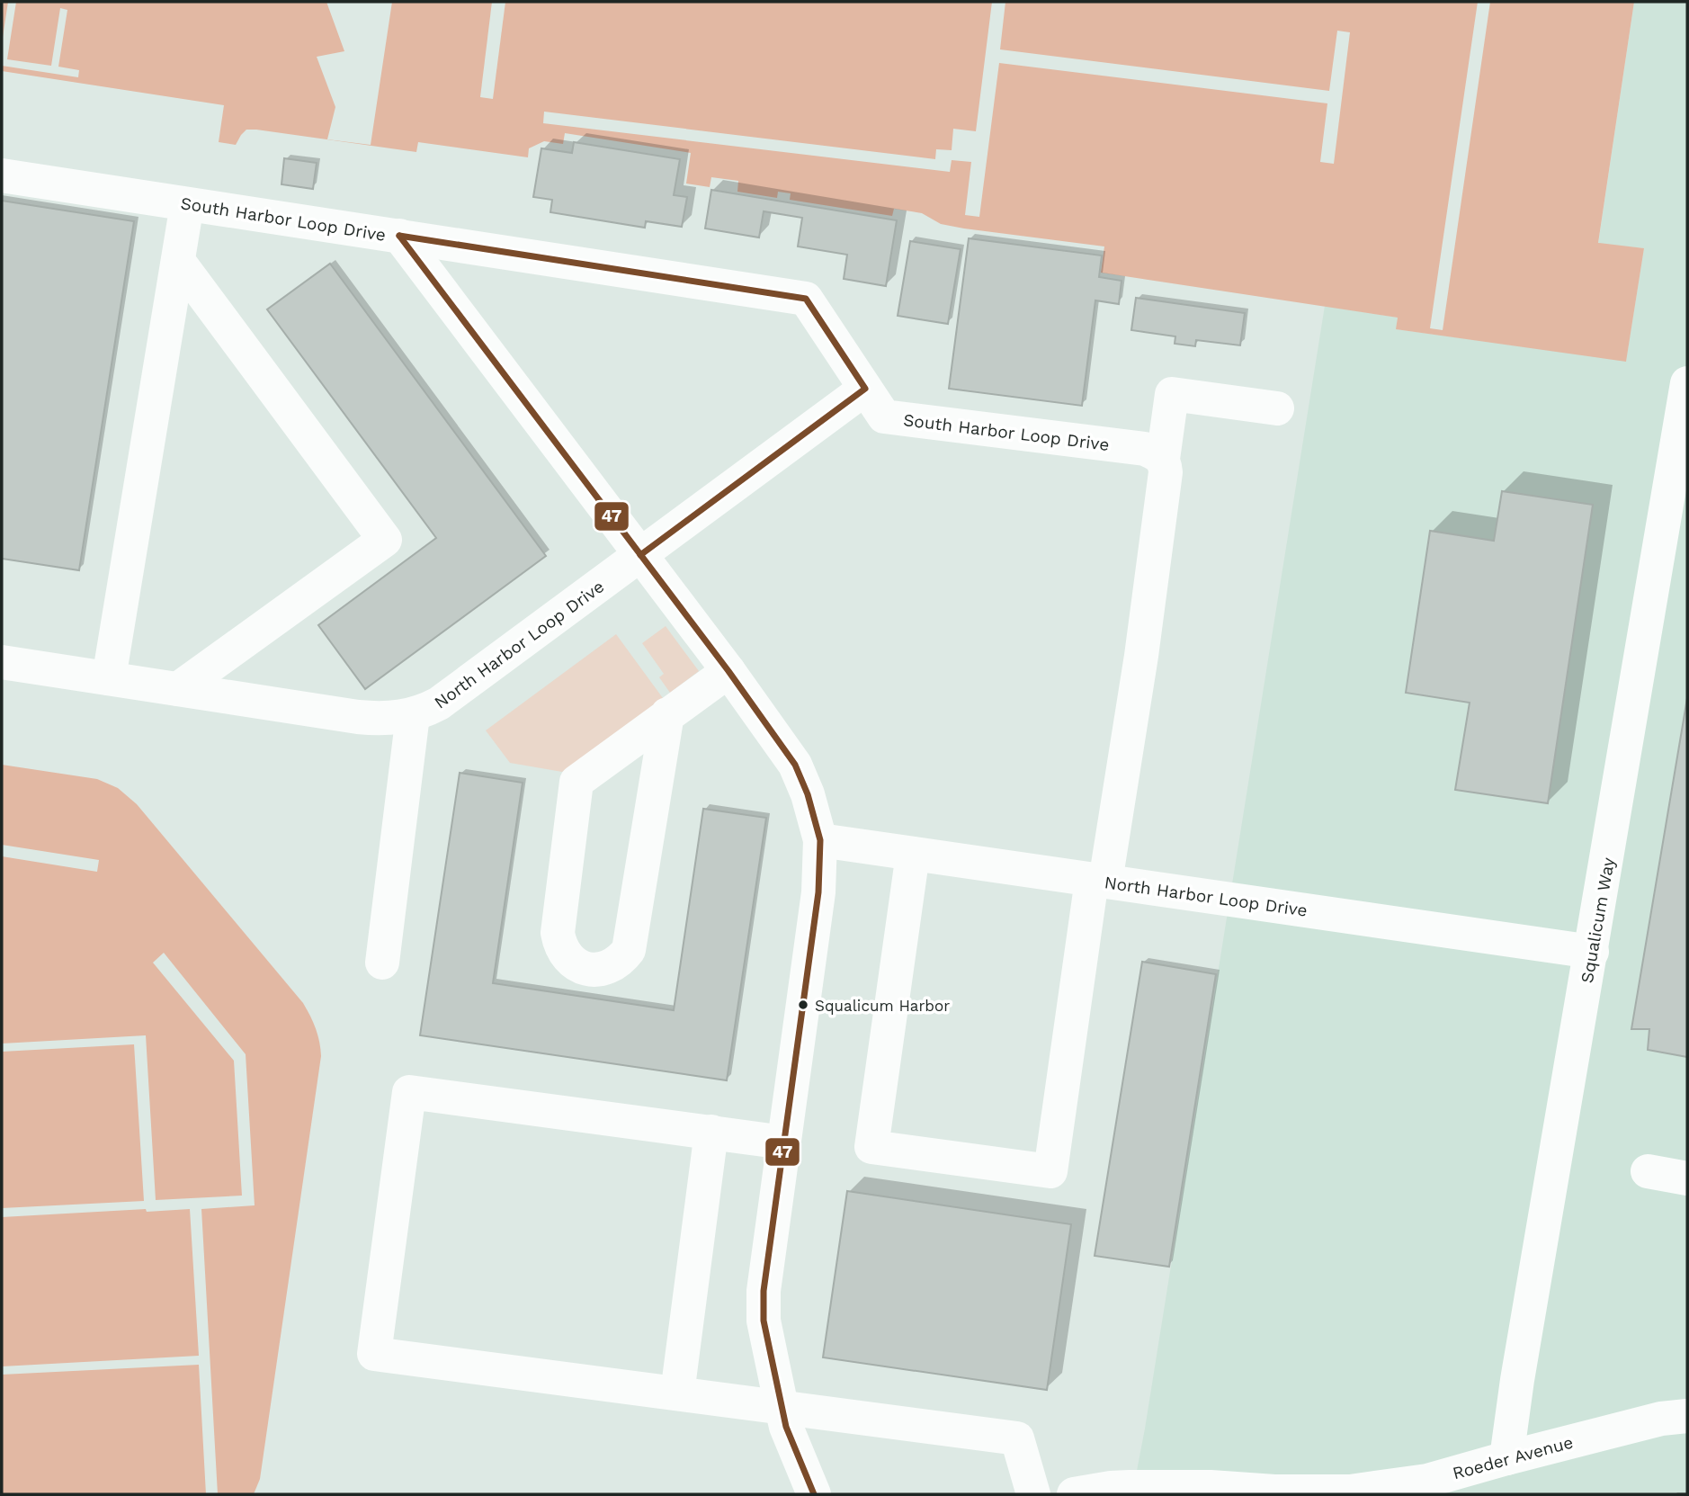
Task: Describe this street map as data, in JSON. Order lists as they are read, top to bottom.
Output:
{
  "streets": {
    "street": [
      "South Harbor Loop Drive",
      "North Harbor Loop Drive",
      "Squalicum Way",
      "Roeder Avenue"
    ]
  },
  "crossings": [
    ["South Harbor Loop Drive", "North Harbor Loop Drive"],
    ["North Harbor Loop Drive", "Squalicum Way"],
    ["Squalicum Way", "Roeder Avenue"]
  ],
  "places": ["Squalicum Harbor"],
  "lines": ["transit line 47"]
}
